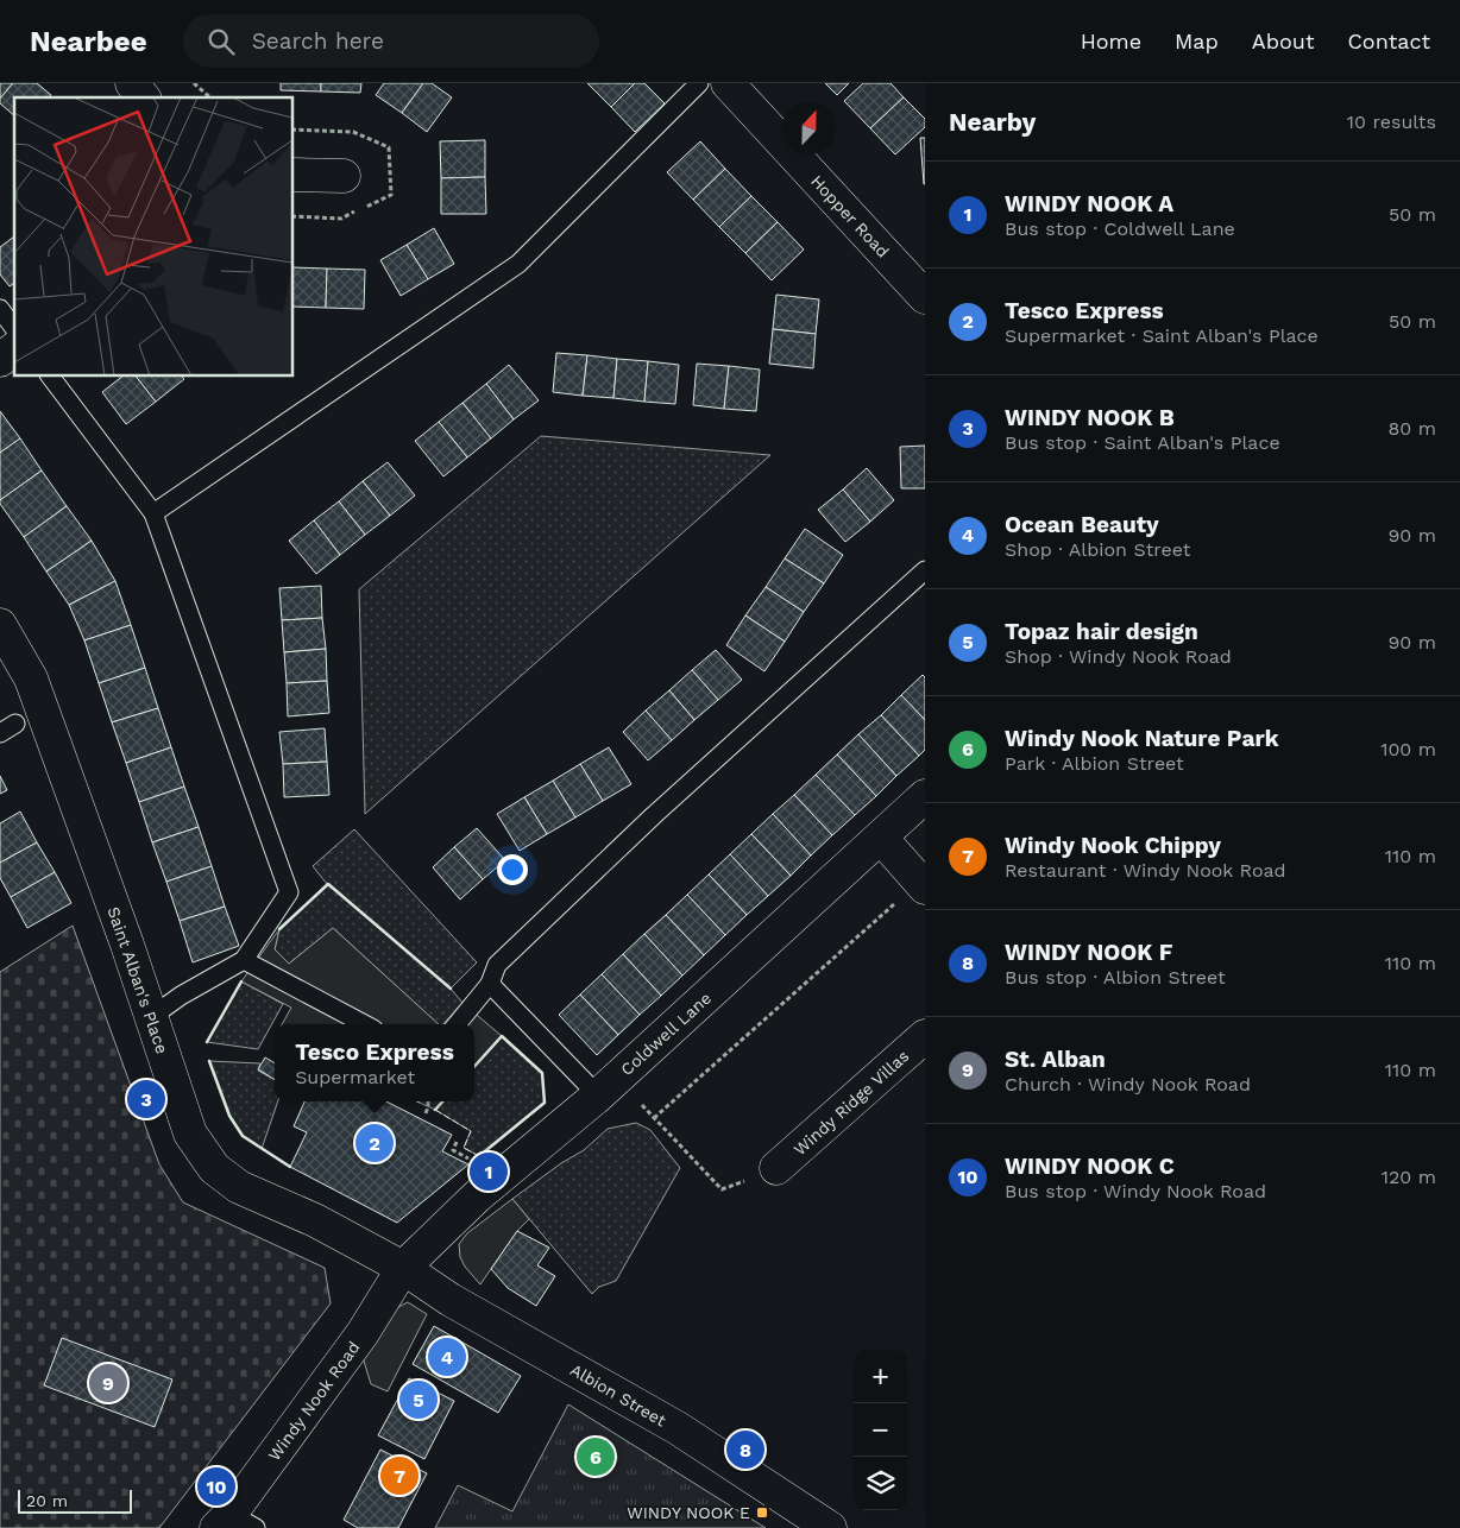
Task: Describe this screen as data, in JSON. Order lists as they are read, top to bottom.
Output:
{
  "streets": {
    "street": [
      "Hopper Road",
      "Saint Alban's Place",
      "Coldwell Lane",
      "Windy Ridge Villas",
      "Albion Street",
      "Windy Nook Road"
    ]
  },
  "crossings": [
    ["Saint Alban's Place", "Coldwell Lane"],
    ["Saint Alban's Place", "Albion Street"],
    ["Saint Alban's Place", "Windy Nook Road"],
    ["Coldwell Lane", "Albion Street"],
    ["Coldwell Lane", "Windy Nook Road"],
    ["Albion Street", "Windy Nook Road"]
  ],
  "places": {
    "transit": ["WINDY NOOK E"]
  },
  "scale_bar": "20 m",
  "north": "top",
  "page": {
    "header": "Nearbee",
    "search": "Search here",
    "nav": [
      "Home",
      "Map",
      "About",
      "Contact"
    ],
    "heading": ["Nearby", "10 results"],
    "list": [
      {
        "mark": "1",
        "name": "WINDY NOOK A",
        "note": "Bus stop · Coldwell Lane",
        "value": "50 m"
      },
      {
        "mark": "2",
        "name": "Tesco Express",
        "note": "Supermarket · Saint Alban's Place",
        "value": "50 m"
      },
      {
        "mark": "3",
        "name": "WINDY NOOK B",
        "note": "Bus stop · Saint Alban's Place",
        "value": "80 m"
      },
      {
        "mark": "4",
        "name": "Ocean Beauty",
        "note": "Shop · Albion Street",
        "value": "90 m"
      },
      {
        "mark": "5",
        "name": "Topaz hair design",
        "note": "Shop · Windy Nook Road",
        "value": "90 m"
      },
      {
        "mark": "6",
        "name": "Windy Nook Nature Park",
        "note": "Park · Albion Street",
        "value": "100 m"
      },
      {
        "mark": "7",
        "name": "Windy Nook Chippy",
        "note": "Restaurant · Windy Nook Road",
        "value": "110 m"
      },
      {
        "mark": "8",
        "name": "WINDY NOOK F",
        "note": "Bus stop · Albion Street",
        "value": "110 m"
      },
      {
        "mark": "9",
        "name": "St. Alban",
        "note": "Church · Windy Nook Road",
        "value": "110 m"
      },
      {
        "mark": "10",
        "name": "WINDY NOOK C",
        "note": "Bus stop · Windy Nook Road",
        "value": "120 m"
      }
    ],
    "popup": ["Tesco Express", "Supermarket"],
    "pins": [
      "3",
      "2",
      "1",
      "4",
      "9",
      "5",
      "8",
      "6",
      "7",
      "10"
    ],
    "map_buttons": ["+", "−"],
    "scale": "20 m"
  }
}
